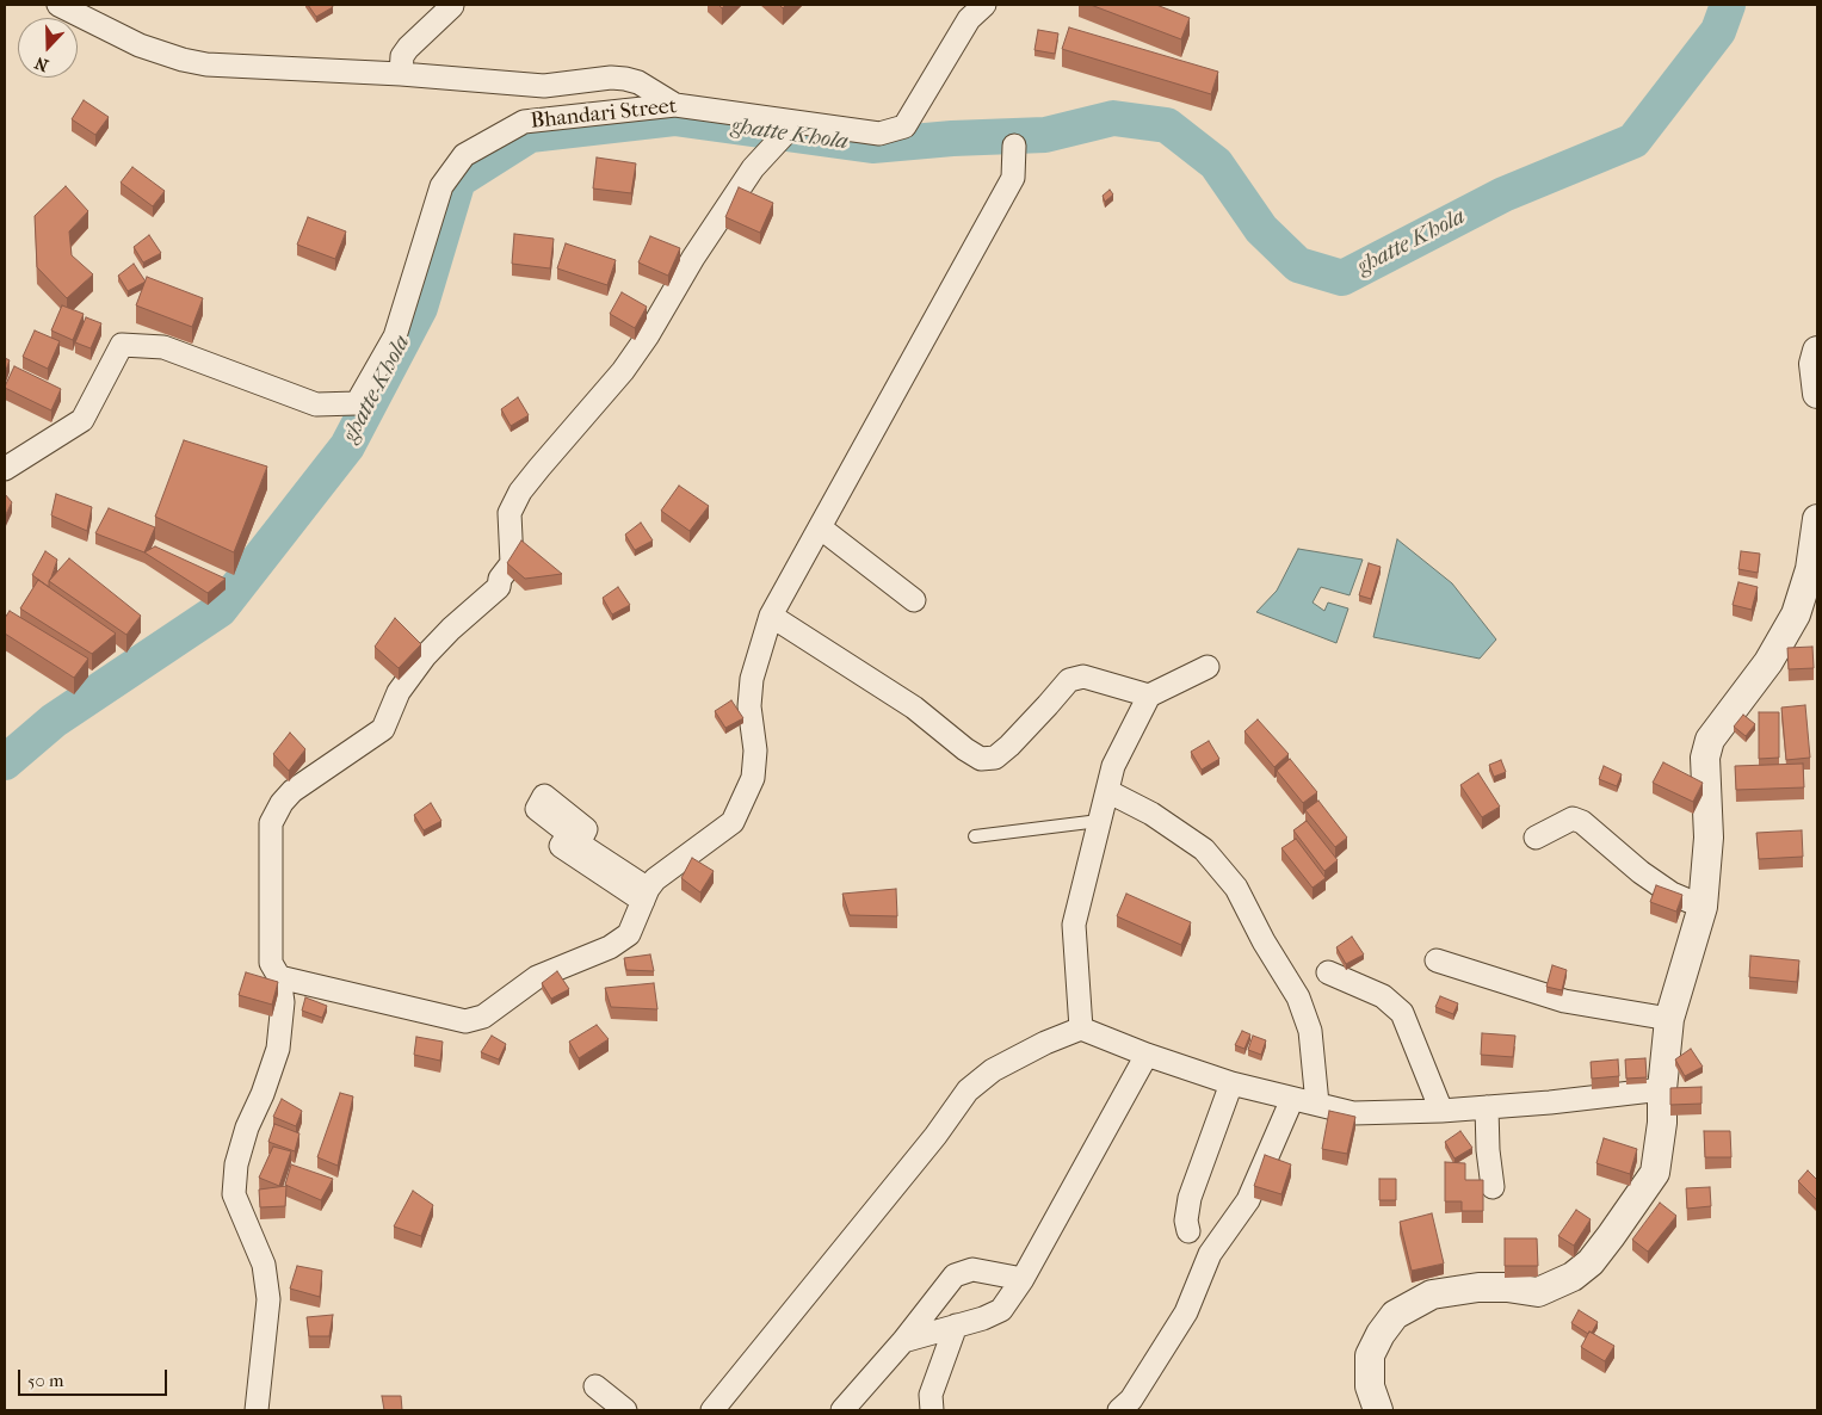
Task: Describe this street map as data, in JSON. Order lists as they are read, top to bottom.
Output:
{
  "streets": {
    "street": ["Bhandari Street"]
  },
  "water": ["ghatte Khola"],
  "scale_bar": "50 m",
  "north": "bottom"
}
